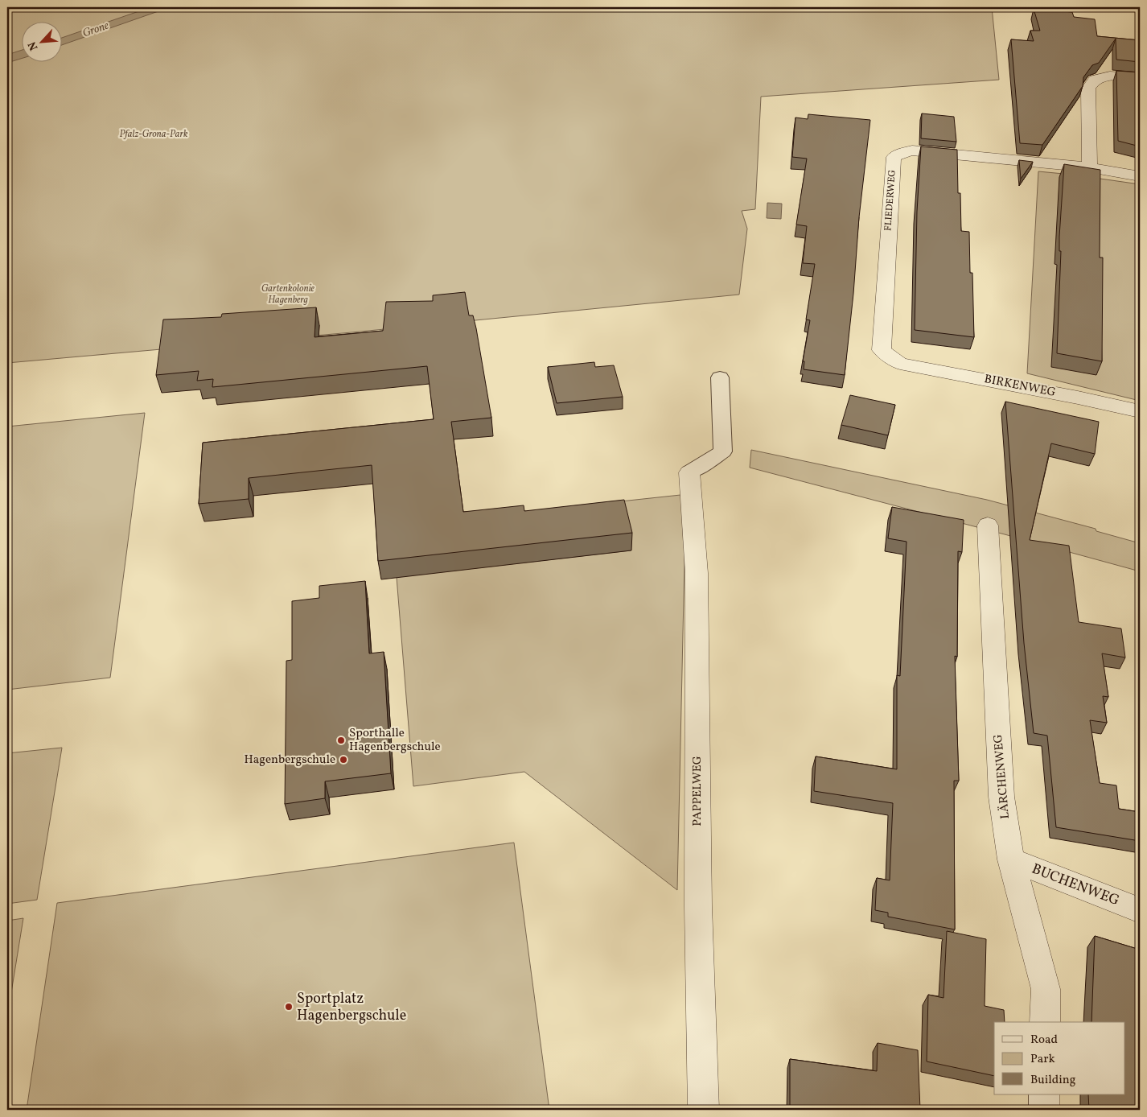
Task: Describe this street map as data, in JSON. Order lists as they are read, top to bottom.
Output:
{
  "streets": {
    "street": [
      "FLIEDERWEG",
      "BIRKENWEG",
      "LÄRCHENWEG",
      "PAPPELWEG",
      "BUCHENWEG"
    ]
  },
  "crossings": [
    ["FLIEDERWEG", "BIRKENWEG"],
    ["LÄRCHENWEG", "BUCHENWEG"]
  ],
  "water": ["Grone"],
  "parks": ["Pfalz-Grona-Park", "Gartenkolonie Hagenberg"],
  "places": ["Sporthalle Hagenbergschule", "Hagenbergschule", "Sportplatz Hagenbergschule"],
  "legend": ["Road", "Park", "Building"],
  "north": "bottom left"
}
